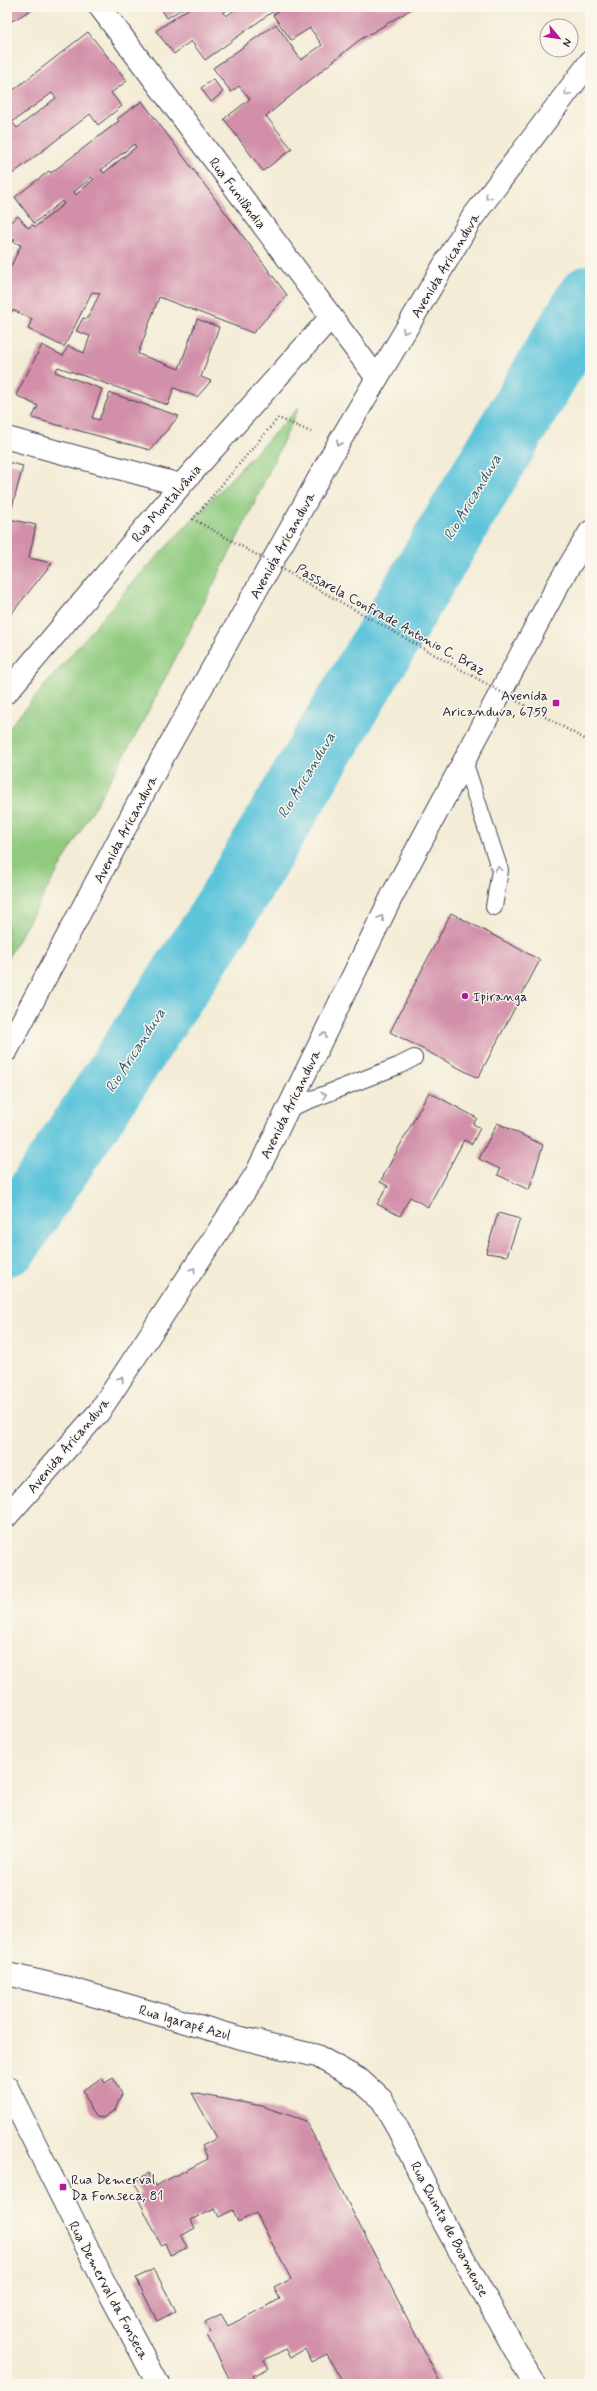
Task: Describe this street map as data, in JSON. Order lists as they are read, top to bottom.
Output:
{
  "streets": {
    "main road": [
      "Rua Funilândia",
      "Avenida Aricanduva",
      "Rua Montalvânia",
      "Rua Igarapé Azul",
      "Rua Quinta de Boamense",
      "Rua Demerval da Fonseca"
    ],
    "path": ["Passarela Confrade Antonio C. Braz"]
  },
  "crossings": [
    ["Rua Funilândia", "Avenida Aricanduva"],
    ["Rua Funilândia", "Rua Montalvânia"],
    ["Rua Igarapé Azul", "Rua Quinta de Boamense"]
  ],
  "water": ["Rio Aricanduva"],
  "places": {
    "transit": ["Avenida Aricanduva, 6759", "Rua Demerval Da Fonseca, 81"],
    "other": ["Ipiranga"]
  },
  "north": "bottom right"
}
